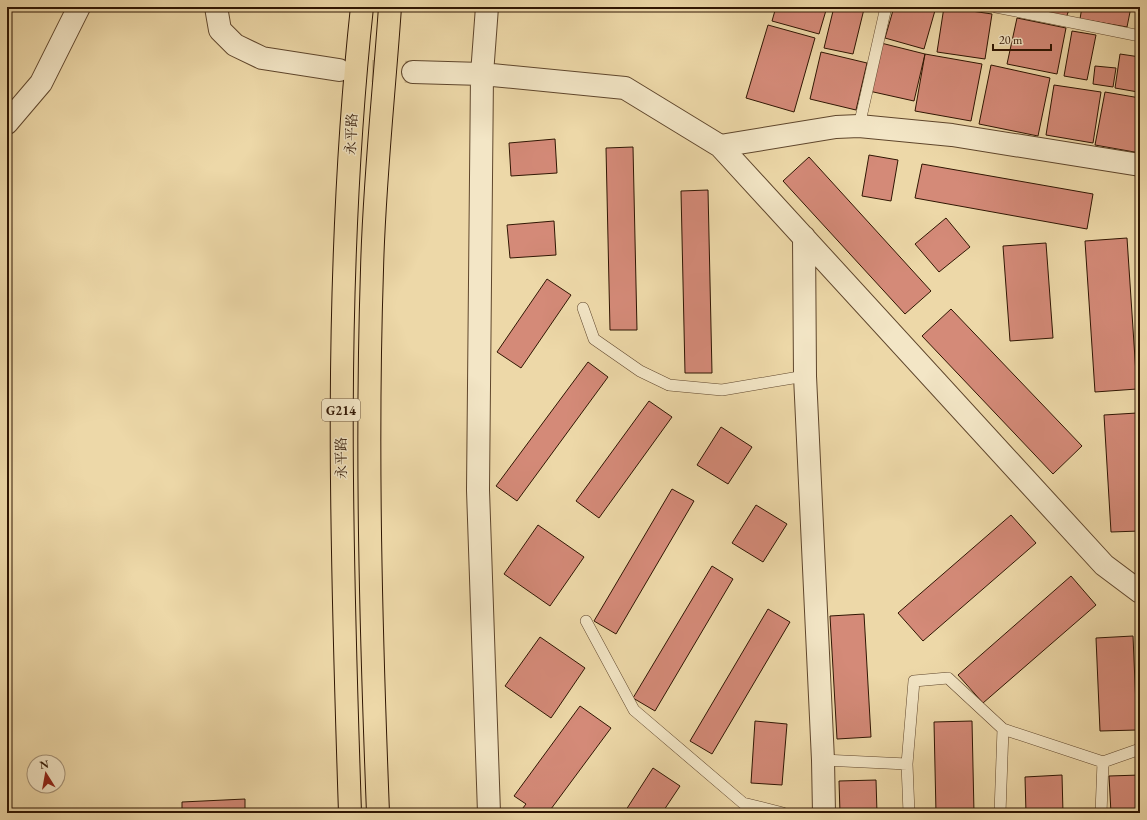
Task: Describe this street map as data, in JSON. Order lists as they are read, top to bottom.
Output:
{
  "streets": {
    "highway": ["永平路", "G214"]
  },
  "scale_bar": "20 m",
  "north": "top"
}
